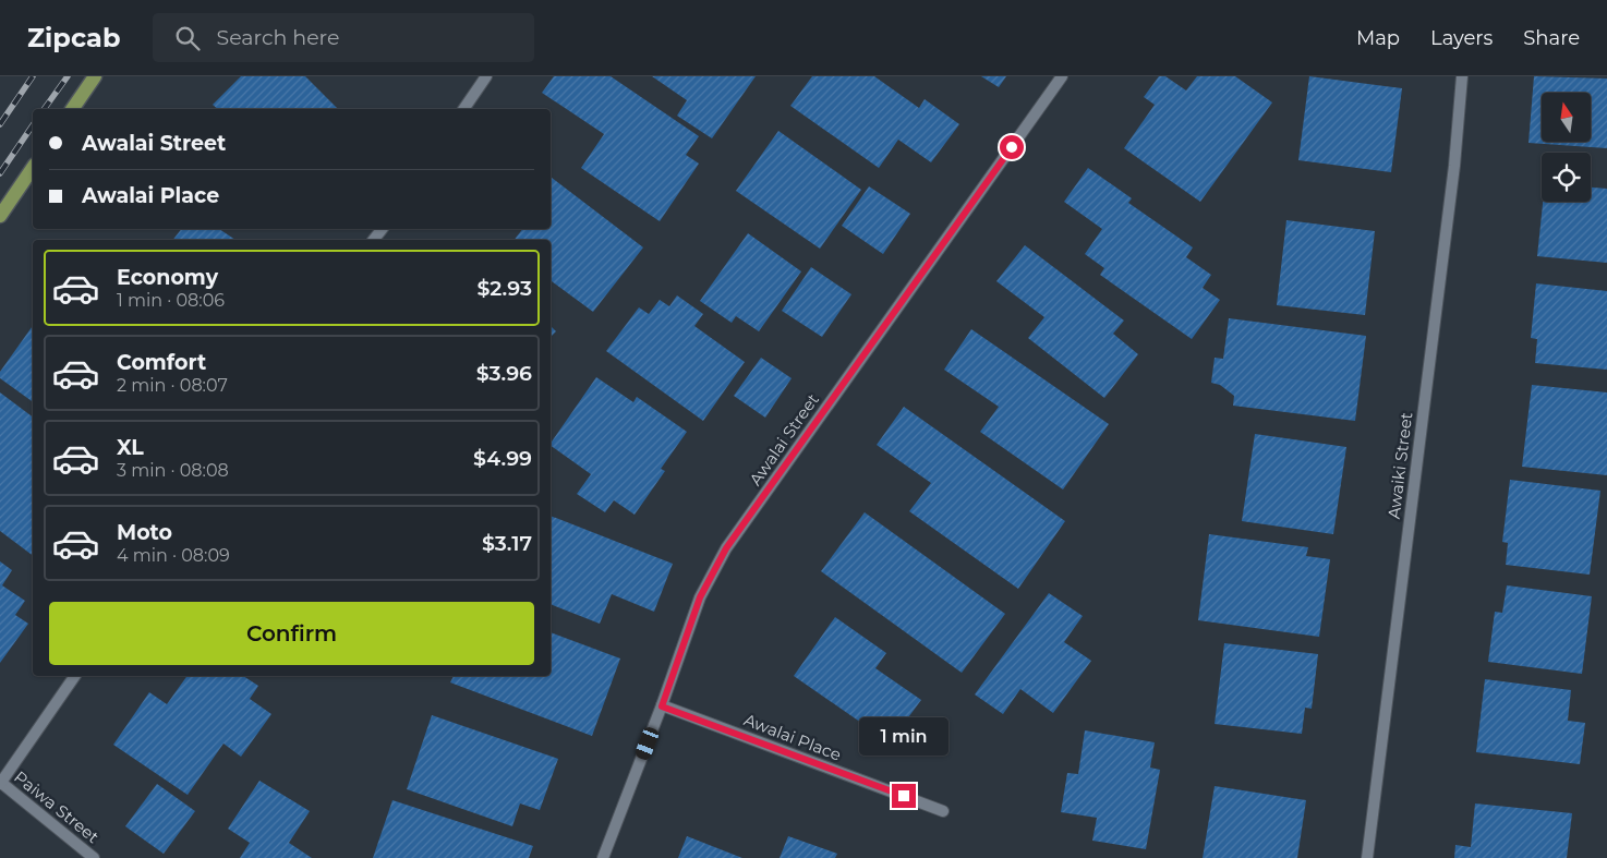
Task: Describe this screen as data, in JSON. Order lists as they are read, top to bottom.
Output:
{
  "streets": {
    "street": [
      "Awalai Street",
      "Awaiki Street",
      "Awalai Place",
      "Paiwa Street"
    ]
  },
  "crossings": [
    ["Awalai Street", "Awalai Place"]
  ],
  "north": "top",
  "page": {
    "header": "Zipcab",
    "search": "Search here",
    "nav": ["Map", "Layers", "Share"],
    "banner": ["Awalai Street", "Awalai Place"],
    "list": [
      {
        "name": "Economy",
        "note": "1 min · 08:06",
        "value": "$2.93"
      },
      {
        "name": "Comfort",
        "note": "2 min · 08:07",
        "value": "$3.96"
      },
      {
        "name": "XL",
        "note": "3 min · 08:08",
        "value": "$4.99"
      },
      {
        "name": "Moto",
        "note": "4 min · 08:09",
        "value": "$3.17"
      }
    ],
    "buttons": "Confirm",
    "bubble": "1 min"
  }
}
